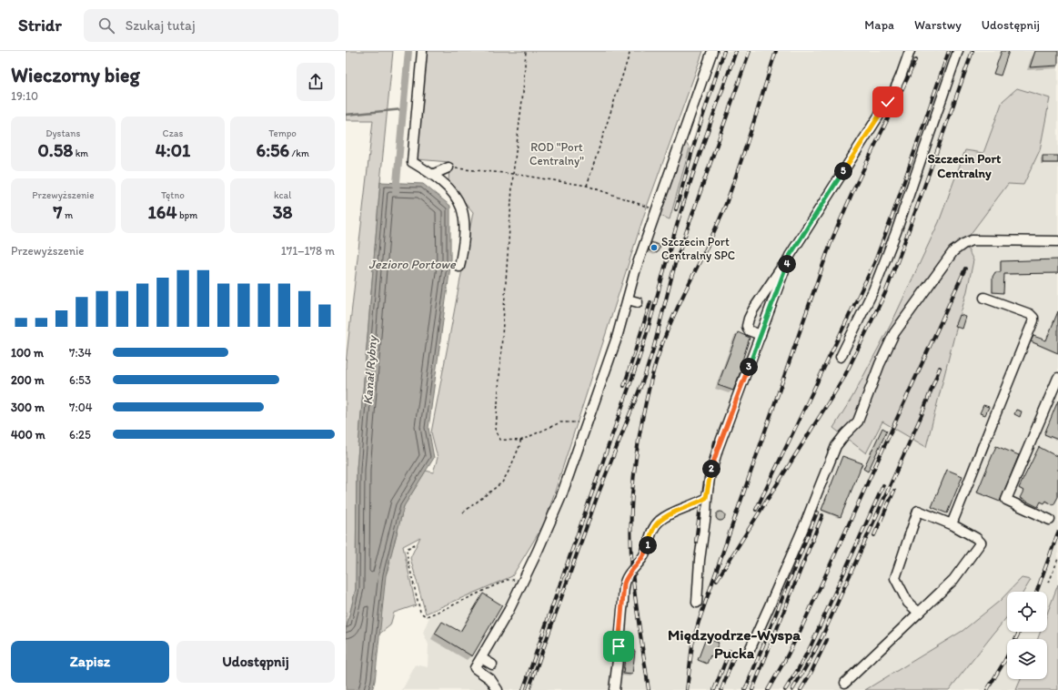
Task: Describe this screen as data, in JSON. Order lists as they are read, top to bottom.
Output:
{
  "districts": ["Szczecin Port Centralny", "Międzyodrze-Wyspa Pucka"],
  "water": ["Jezioro Portowe", "Kanał Rybny"],
  "parks": ["ROD \"Port Centralny\""],
  "places": ["Szczecin Port Centralny SPC"],
  "page": {
    "header": "Stridr",
    "search": "Szukaj tutaj",
    "nav": ["Mapa", "Warstwy", "Udostępnij"],
    "heading": ["Wieczorny bieg", "19:10"],
    "stats": [
      ["Dystans", "0.58 km"],
      ["Czas", "4:01"],
      ["Tempo", "6:56 /km"],
      ["Przewyższenie", "7 m"],
      ["Tętno", "164 bpm"],
      ["kcal", "38"]
    ],
    "pins": [
      "5",
      "4",
      "3",
      "2",
      "1"
    ],
    "chart": ["Przewyższenie", "171–178 m"],
    "list": [
      {
        "name": "100 m",
        "note": "7:34"
      },
      {
        "name": "200 m",
        "note": "6:53"
      },
      {
        "name": "300 m",
        "note": "7:04"
      },
      {
        "name": "400 m",
        "note": "6:25"
      }
    ],
    "buttons": ["Zapisz", "Udostępnij"]
  }
}
